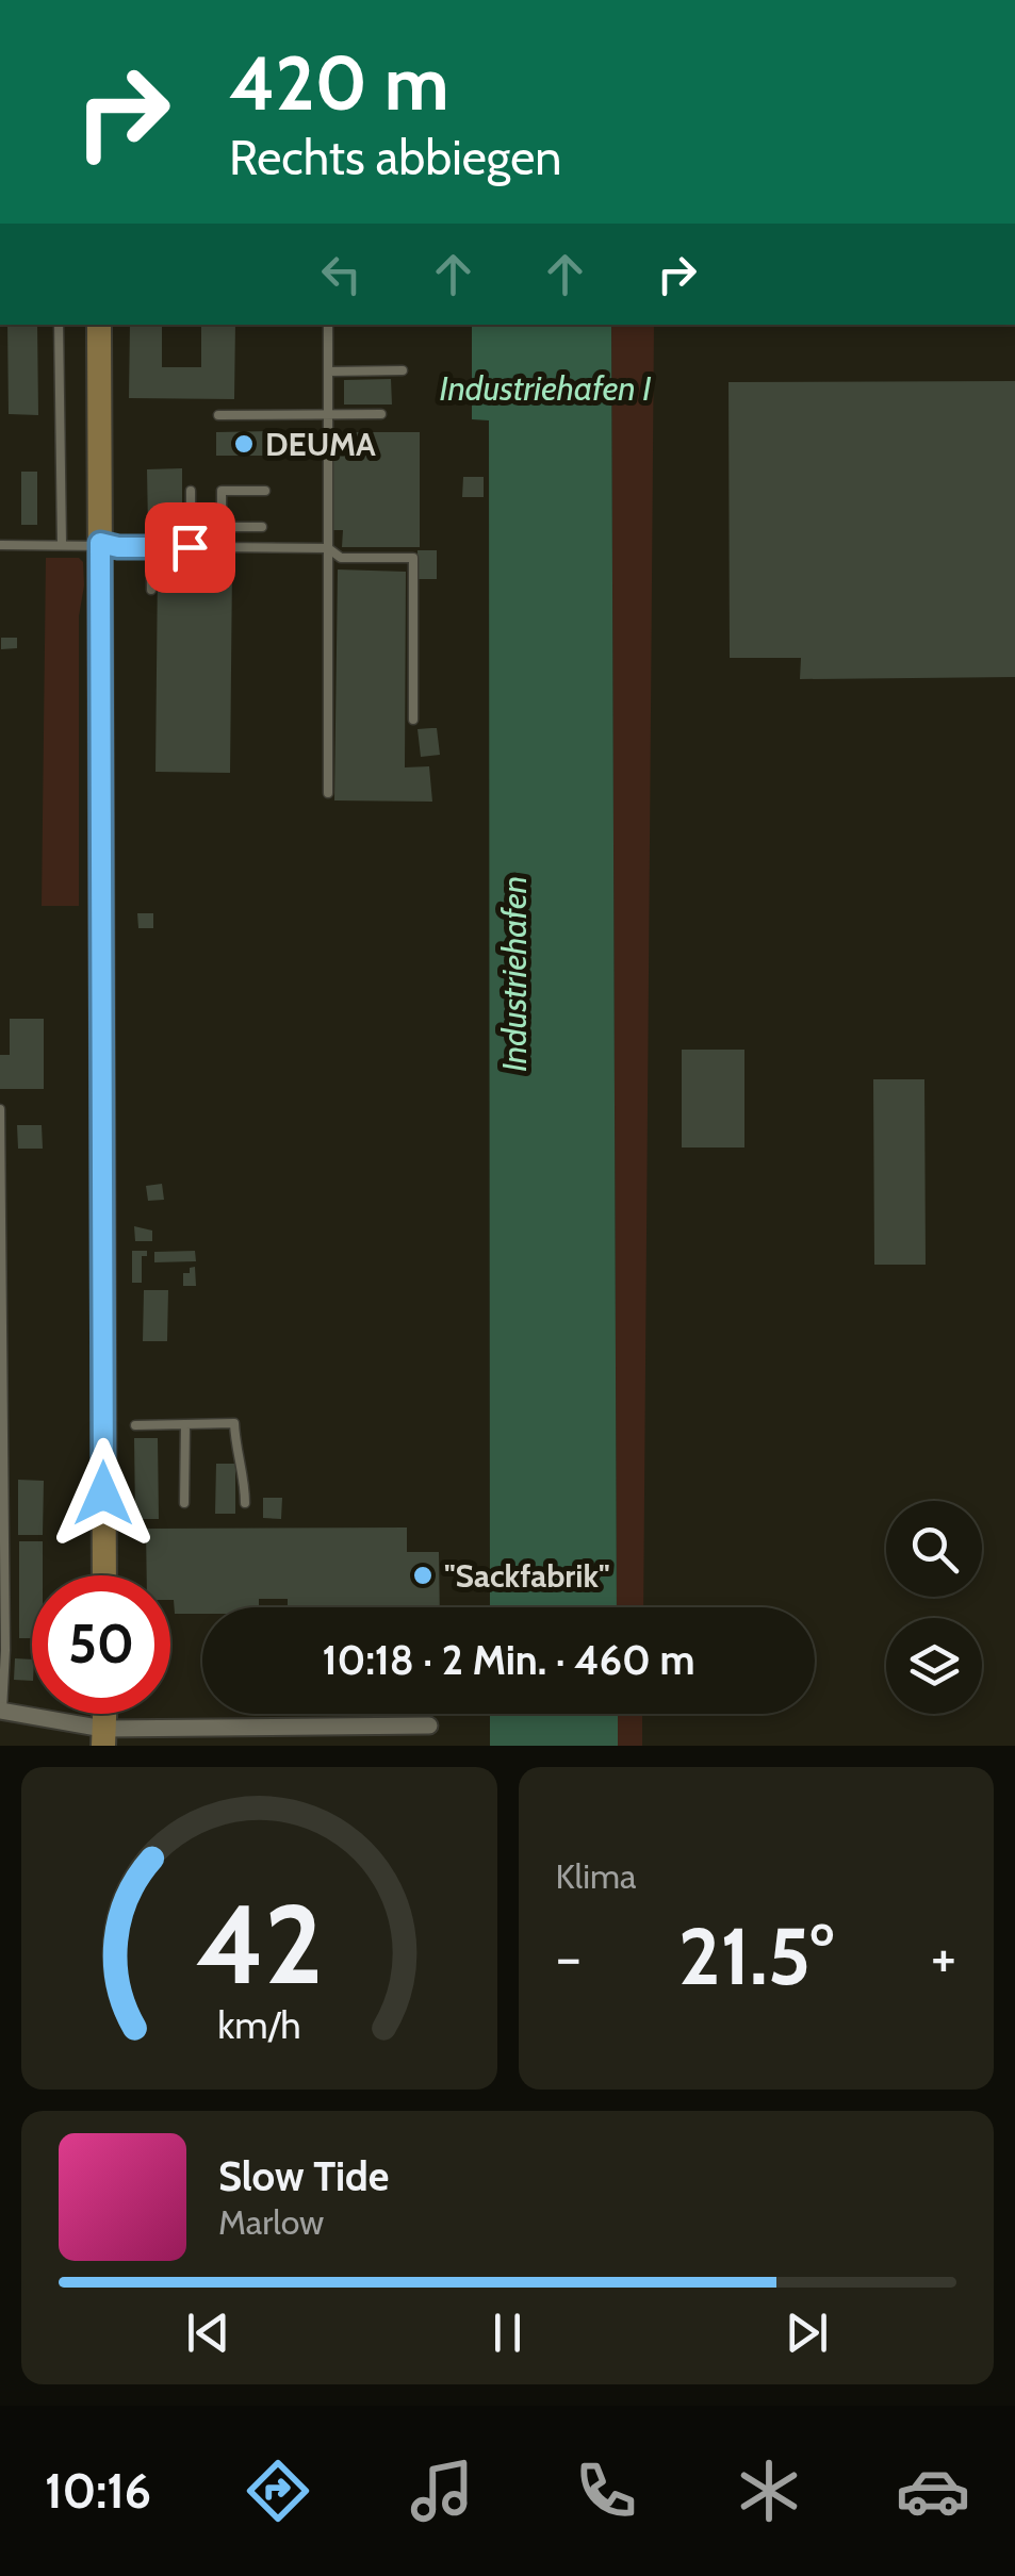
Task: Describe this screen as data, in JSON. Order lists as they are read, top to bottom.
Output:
{
  "water": ["Industriehafen I", "Industriehafen"],
  "places": ["DEUMA", "\"Sackfabrik\""],
  "page": {
    "turn": ["420 m", "Rechts abbiegen"],
    "limit": "50",
    "trip": "10:18 · 2 Min. · 460 m",
    "tile": "Klima",
    "heat": ["−", "21.5°", "+"],
    "song": ["Slow Tide", "Marlow"],
    "tabs": "10:16",
    "gauge": ["42", "km/h"]
  }
}
